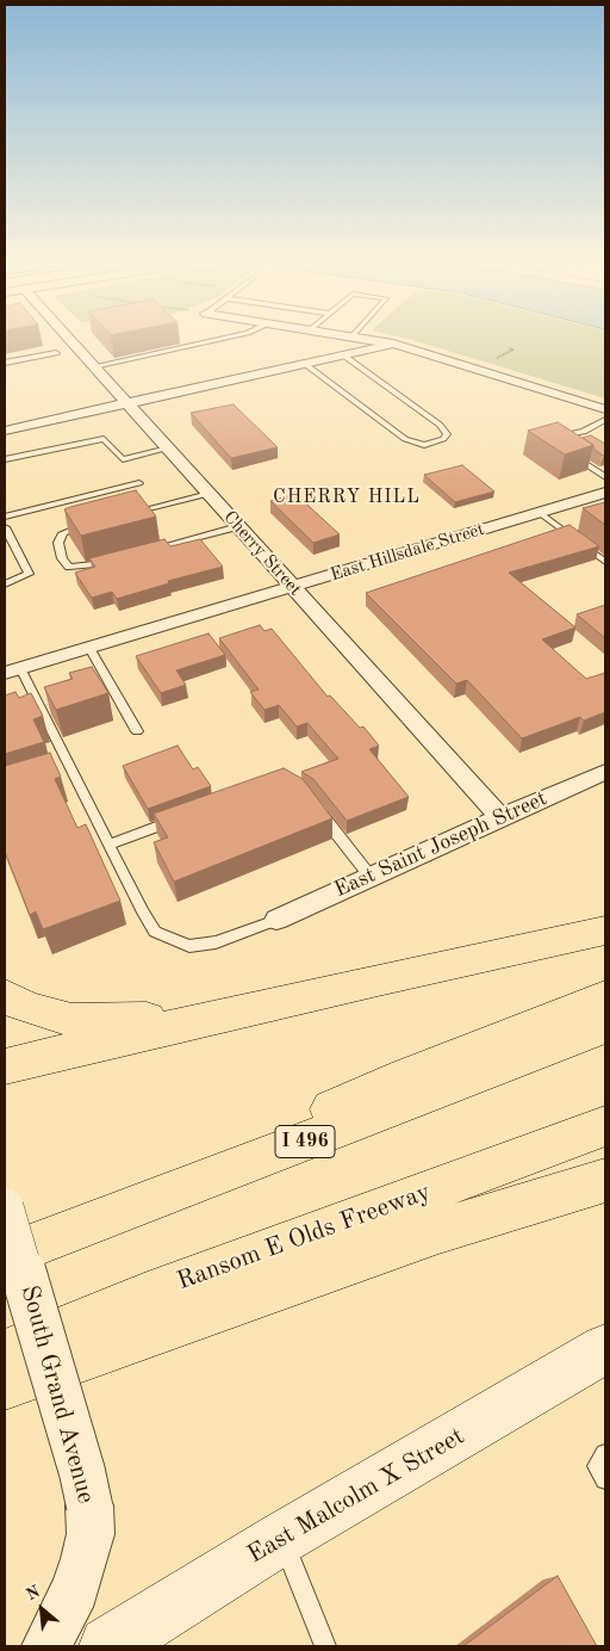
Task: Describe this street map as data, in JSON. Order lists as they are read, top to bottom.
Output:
{
  "streets": {
    "highway": ["I 496", "Ransom E Olds Freeway"],
    "main road": ["East Malcolm X Street"],
    "street": [
      "East Hillsdale Street",
      "Cherry Street",
      "East Saint Joseph Street",
      "South Grand Avenue"
    ]
  },
  "crossings": [
    ["East Hillsdale Street", "Cherry Street"],
    ["Cherry Street", "East Saint Joseph Street"]
  ],
  "districts": ["CHERRY HILL"],
  "north": "top left"
}
